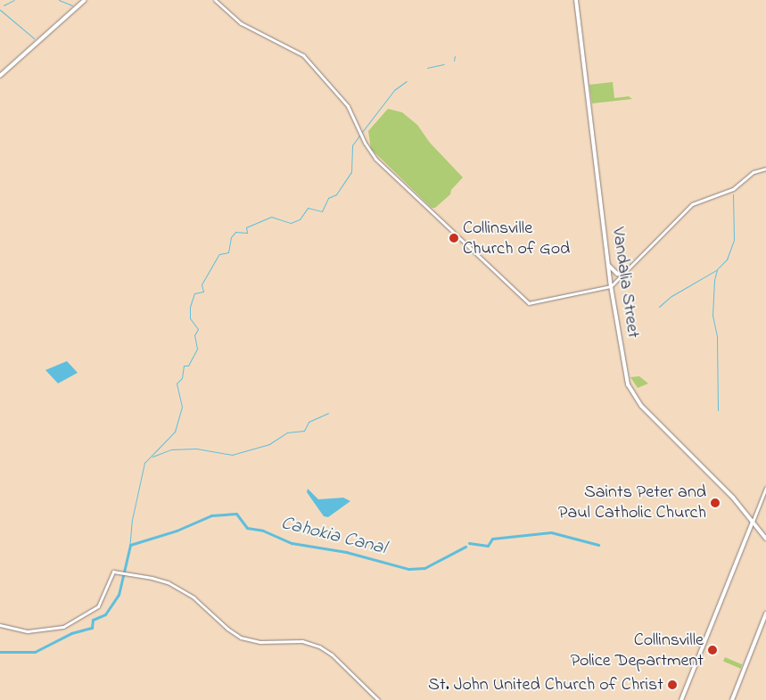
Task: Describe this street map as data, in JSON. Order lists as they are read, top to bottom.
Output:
{
  "streets": {
    "main road": ["Vandalia Street"]
  },
  "water": ["Cahokia Canal"],
  "places": [
    "Collinsville Church of God",
    "Saints Peter and Paul Catholic Church",
    "Collinsville Police Department",
    "St. John United Church of Christ"
  ]
}
